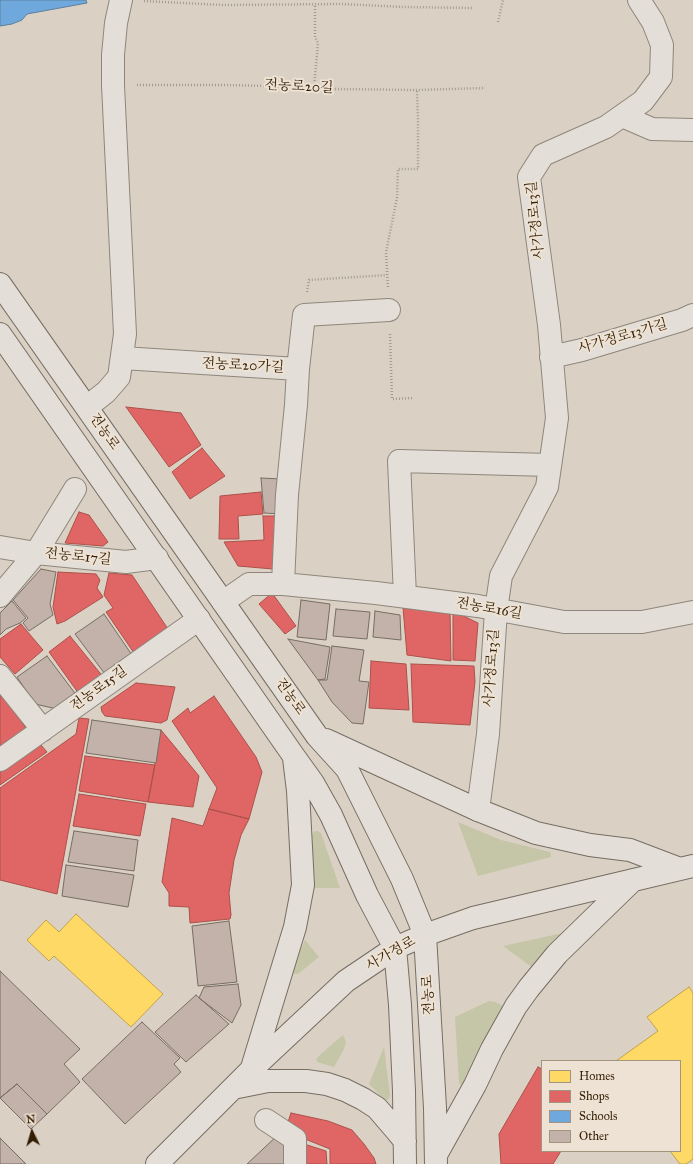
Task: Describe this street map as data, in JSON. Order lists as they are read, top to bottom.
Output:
{
  "streets": {
    "main road": [
      "사가정로13길",
      "사가정로13가길",
      "전농로20가길",
      "전농로",
      "전농로17길",
      "전농로16길",
      "전농로15길",
      "사가정로"
    ],
    "path": ["전농로20길"]
  },
  "crossings": [
    ["사가정로13길", "사가정로13가길"],
    ["사가정로13길", "전농로16길"],
    ["전농로", "전농로17길"],
    ["전농로", "전농로16길"],
    ["전농로", "전농로15길"],
    ["전농로", "사가정로"]
  ],
  "legend": [
    "Homes",
    "Shops",
    "Schools",
    "Other"
  ],
  "north": "top"
}
